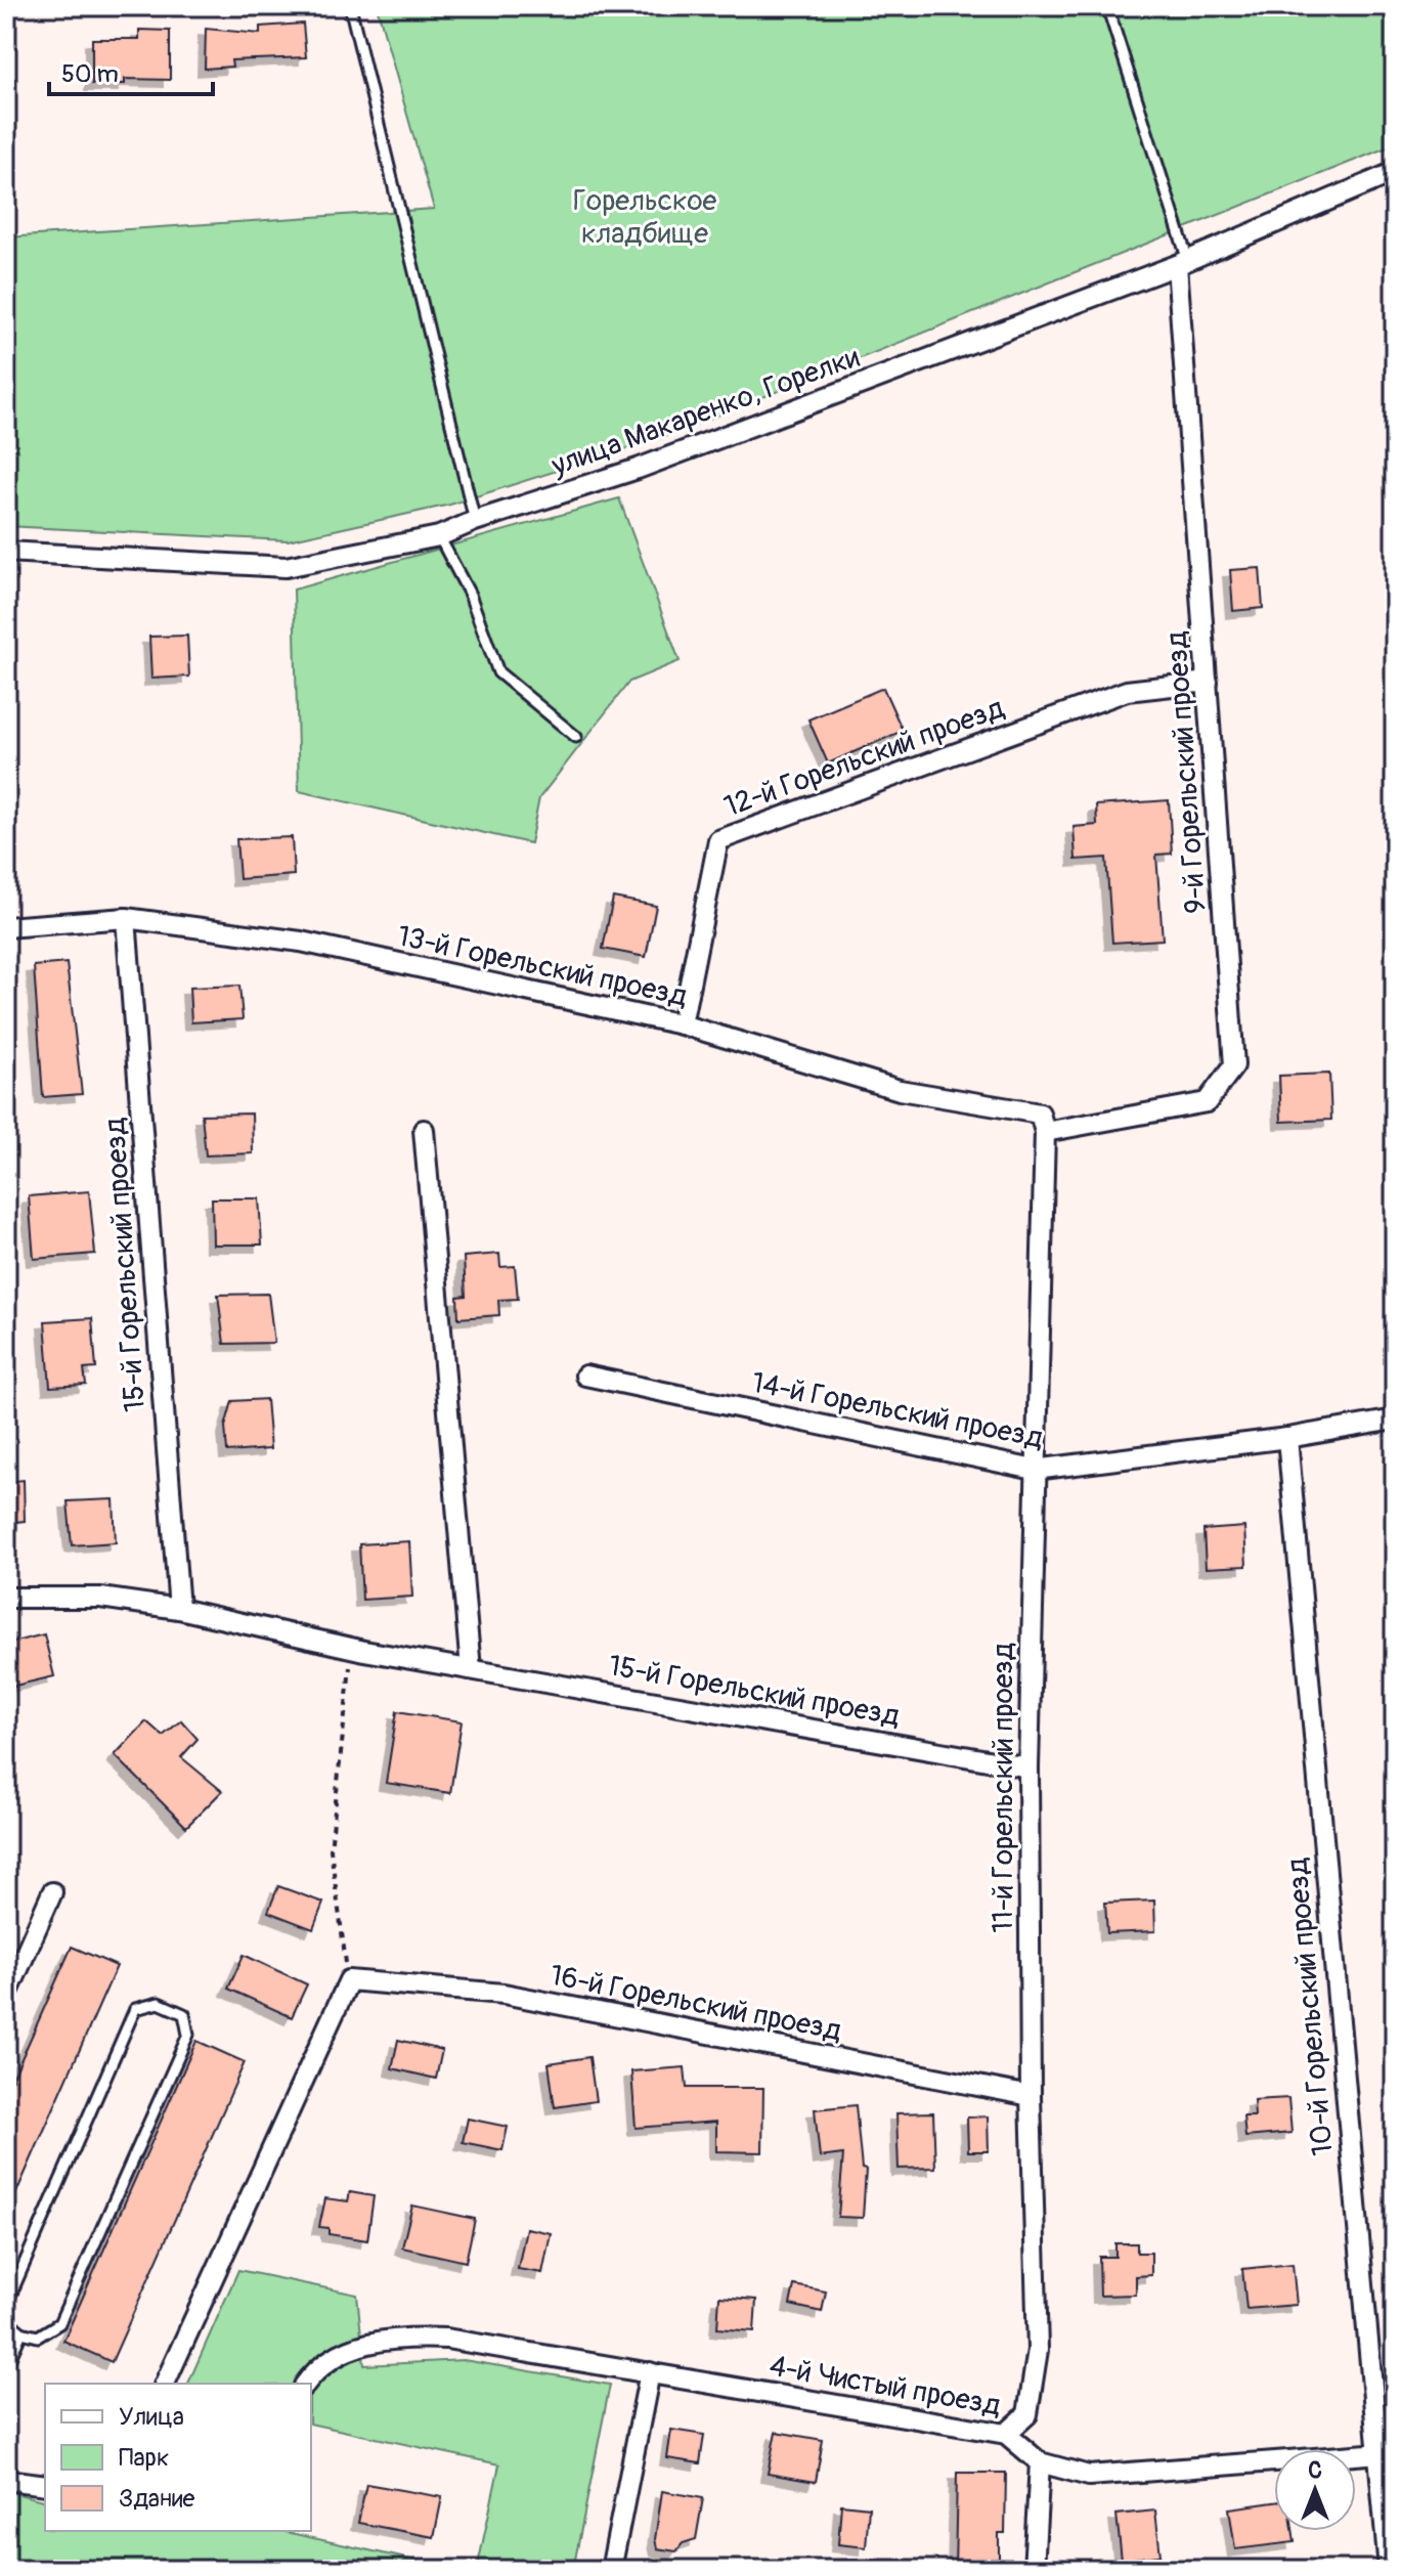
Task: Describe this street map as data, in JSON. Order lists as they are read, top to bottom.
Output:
{
  "streets": {
    "street": [
      "улица Макаренко, Горелки",
      "12-й Горельский проезд",
      "9-й Горельский проезд",
      "13-й Горельский проезд",
      "15-й Горельский проезд",
      "14-й Горельский проезд",
      "11-й Горельский проезд",
      "16-й Горельский проезд",
      "10-й Горельский проезд",
      "4-й Чистый проезд"
    ]
  },
  "crossings": [
    ["улица Макаренко, Горелки", "9-й Горельский проезд"],
    ["12-й Горельский проезд", "9-й Горельский проезд"],
    ["12-й Горельский проезд", "13-й Горельский проезд"],
    ["9-й Горельский проезд", "13-й Горельский проезд"],
    ["9-й Горельский проезд", "11-й Горельский проезд"],
    ["13-й Горельский проезд", "15-й Горельский проезд"],
    ["13-й Горельский проезд", "11-й Горельский проезд"],
    ["15-й Горельский проезд", "11-й Горельский проезд"],
    ["14-й Горельский проезд", "11-й Горельский проезд"],
    ["14-й Горельский проезд", "10-й Горельский проезд"],
    ["11-й Горельский проезд", "16-й Горельский проезд"],
    ["11-й Горельский проезд", "4-й Чистый проезд"],
    ["10-й Горельский проезд", "4-й Чистый проезд"]
  ],
  "parks": ["Горельское кладбище"],
  "legend": ["Улица", "Парк", "Здание"],
  "scale_bar": "50 m",
  "north": "top"
}
